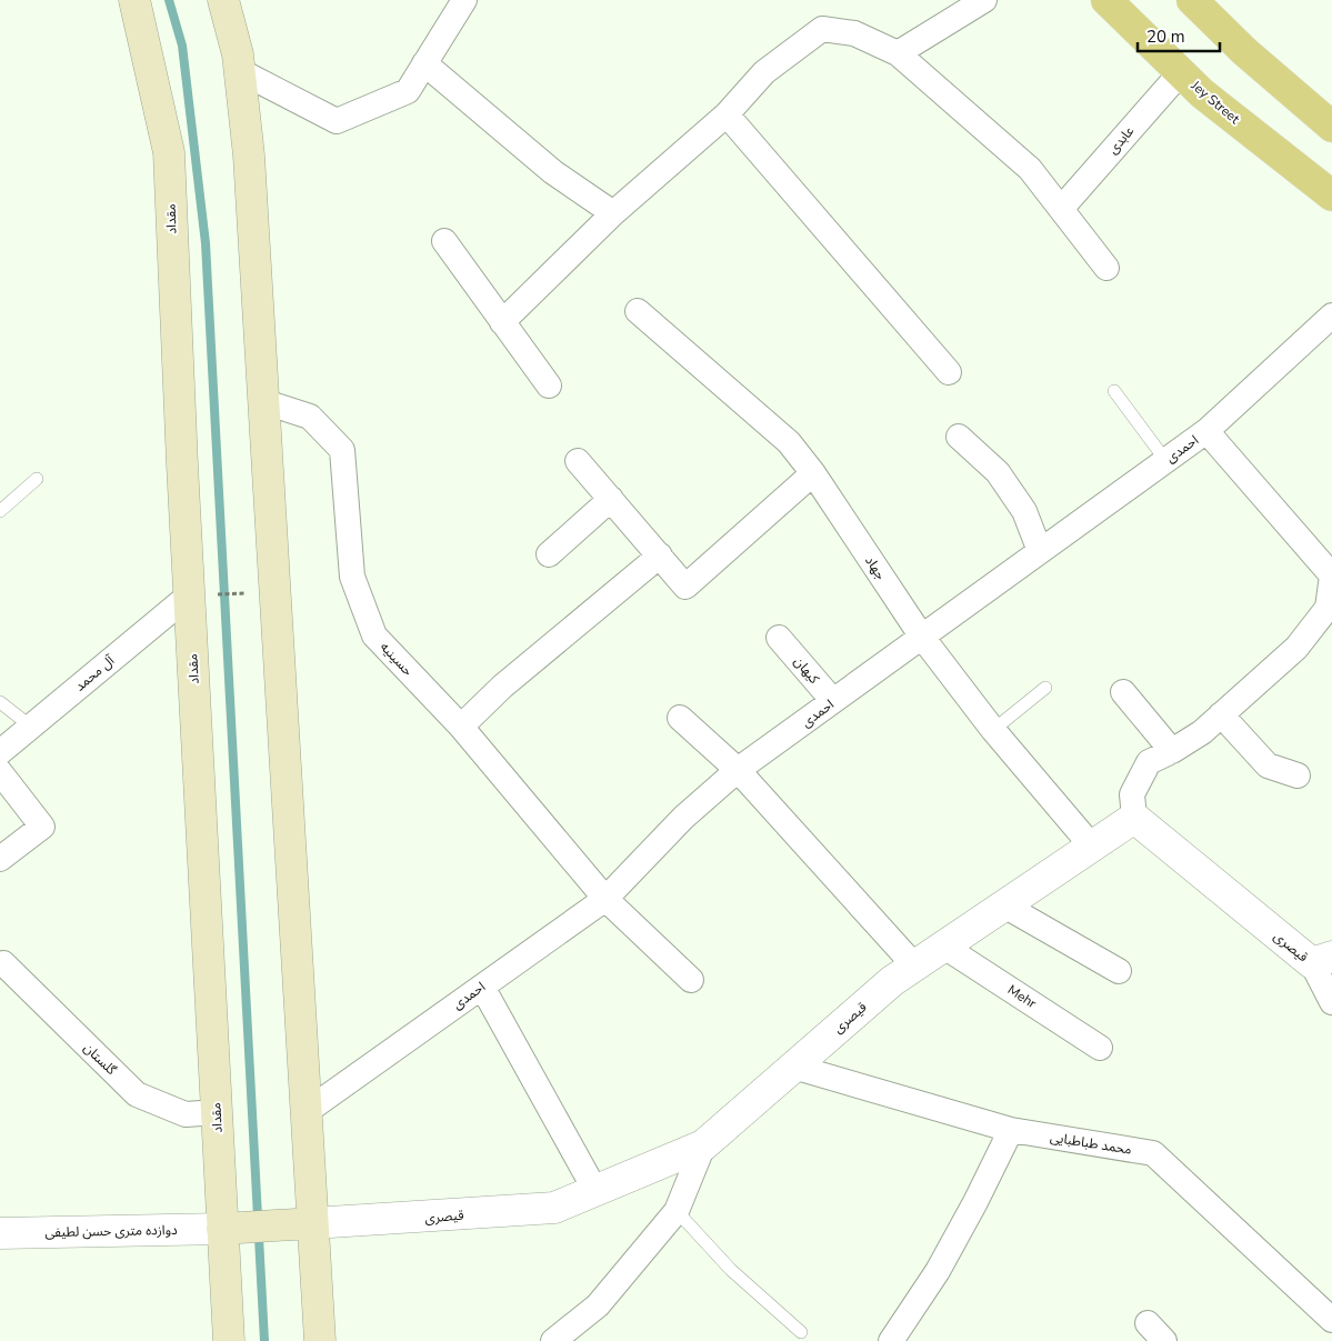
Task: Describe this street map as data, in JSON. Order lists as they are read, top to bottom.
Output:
{
  "streets": {
    "main road": ["Jey Street", "مقداد"],
    "street": [
      "عابدی",
      "احمدی",
      "جهاد",
      "حسینیه",
      "کیهان",
      "آل محمد",
      "قیصری",
      "Mehr",
      "گلستان",
      "محمد طباطبایی",
      "دوازده متری حسن لطیفی"
    ]
  },
  "crossings": [
    ["Jey Street", "عابدی"],
    ["مقداد", "آل محمد"],
    ["مقداد", "گلستان"],
    ["مقداد", "دوازده متری حسن لطیفی"],
    ["احمدی", "جهاد"],
    ["احمدی", "حسینیه"],
    ["احمدی", "کیهان"],
    ["جهاد", "قیصری"],
    ["قیصری", "Mehr"],
    ["قیصری", "محمد طباطبایی"]
  ],
  "scale_bar": "20 m"
}
